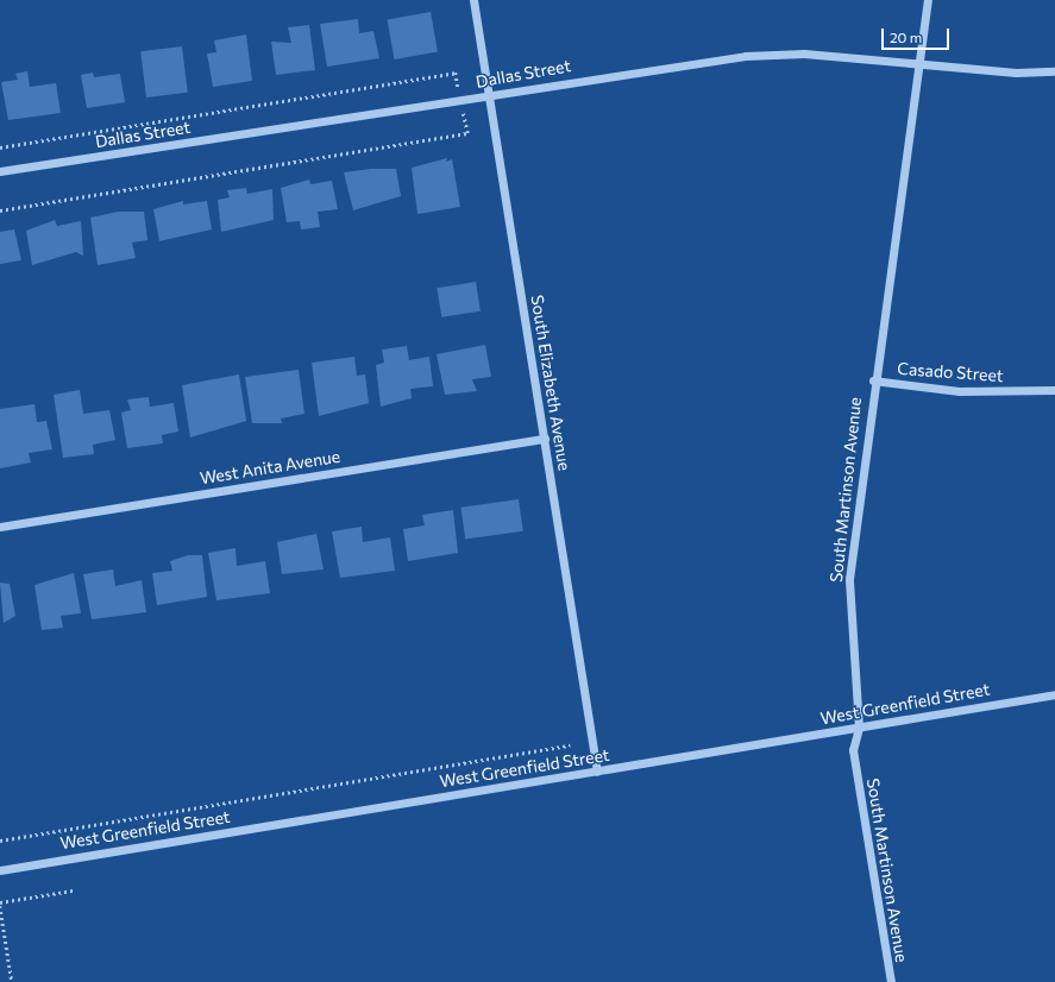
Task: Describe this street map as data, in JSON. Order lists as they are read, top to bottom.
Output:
{
  "streets": {
    "street": [
      "Dallas Street",
      "Casado Street",
      "South Elizabeth Avenue",
      "West Anita Avenue",
      "South Martinson Avenue",
      "West Greenfield Street"
    ]
  },
  "crossings": [
    ["Dallas Street", "South Elizabeth Avenue"],
    ["Dallas Street", "South Martinson Avenue"],
    ["Casado Street", "South Martinson Avenue"],
    ["South Elizabeth Avenue", "West Anita Avenue"],
    ["South Elizabeth Avenue", "West Greenfield Street"],
    ["South Martinson Avenue", "West Greenfield Street"]
  ],
  "scale_bar": "20 m"
}
